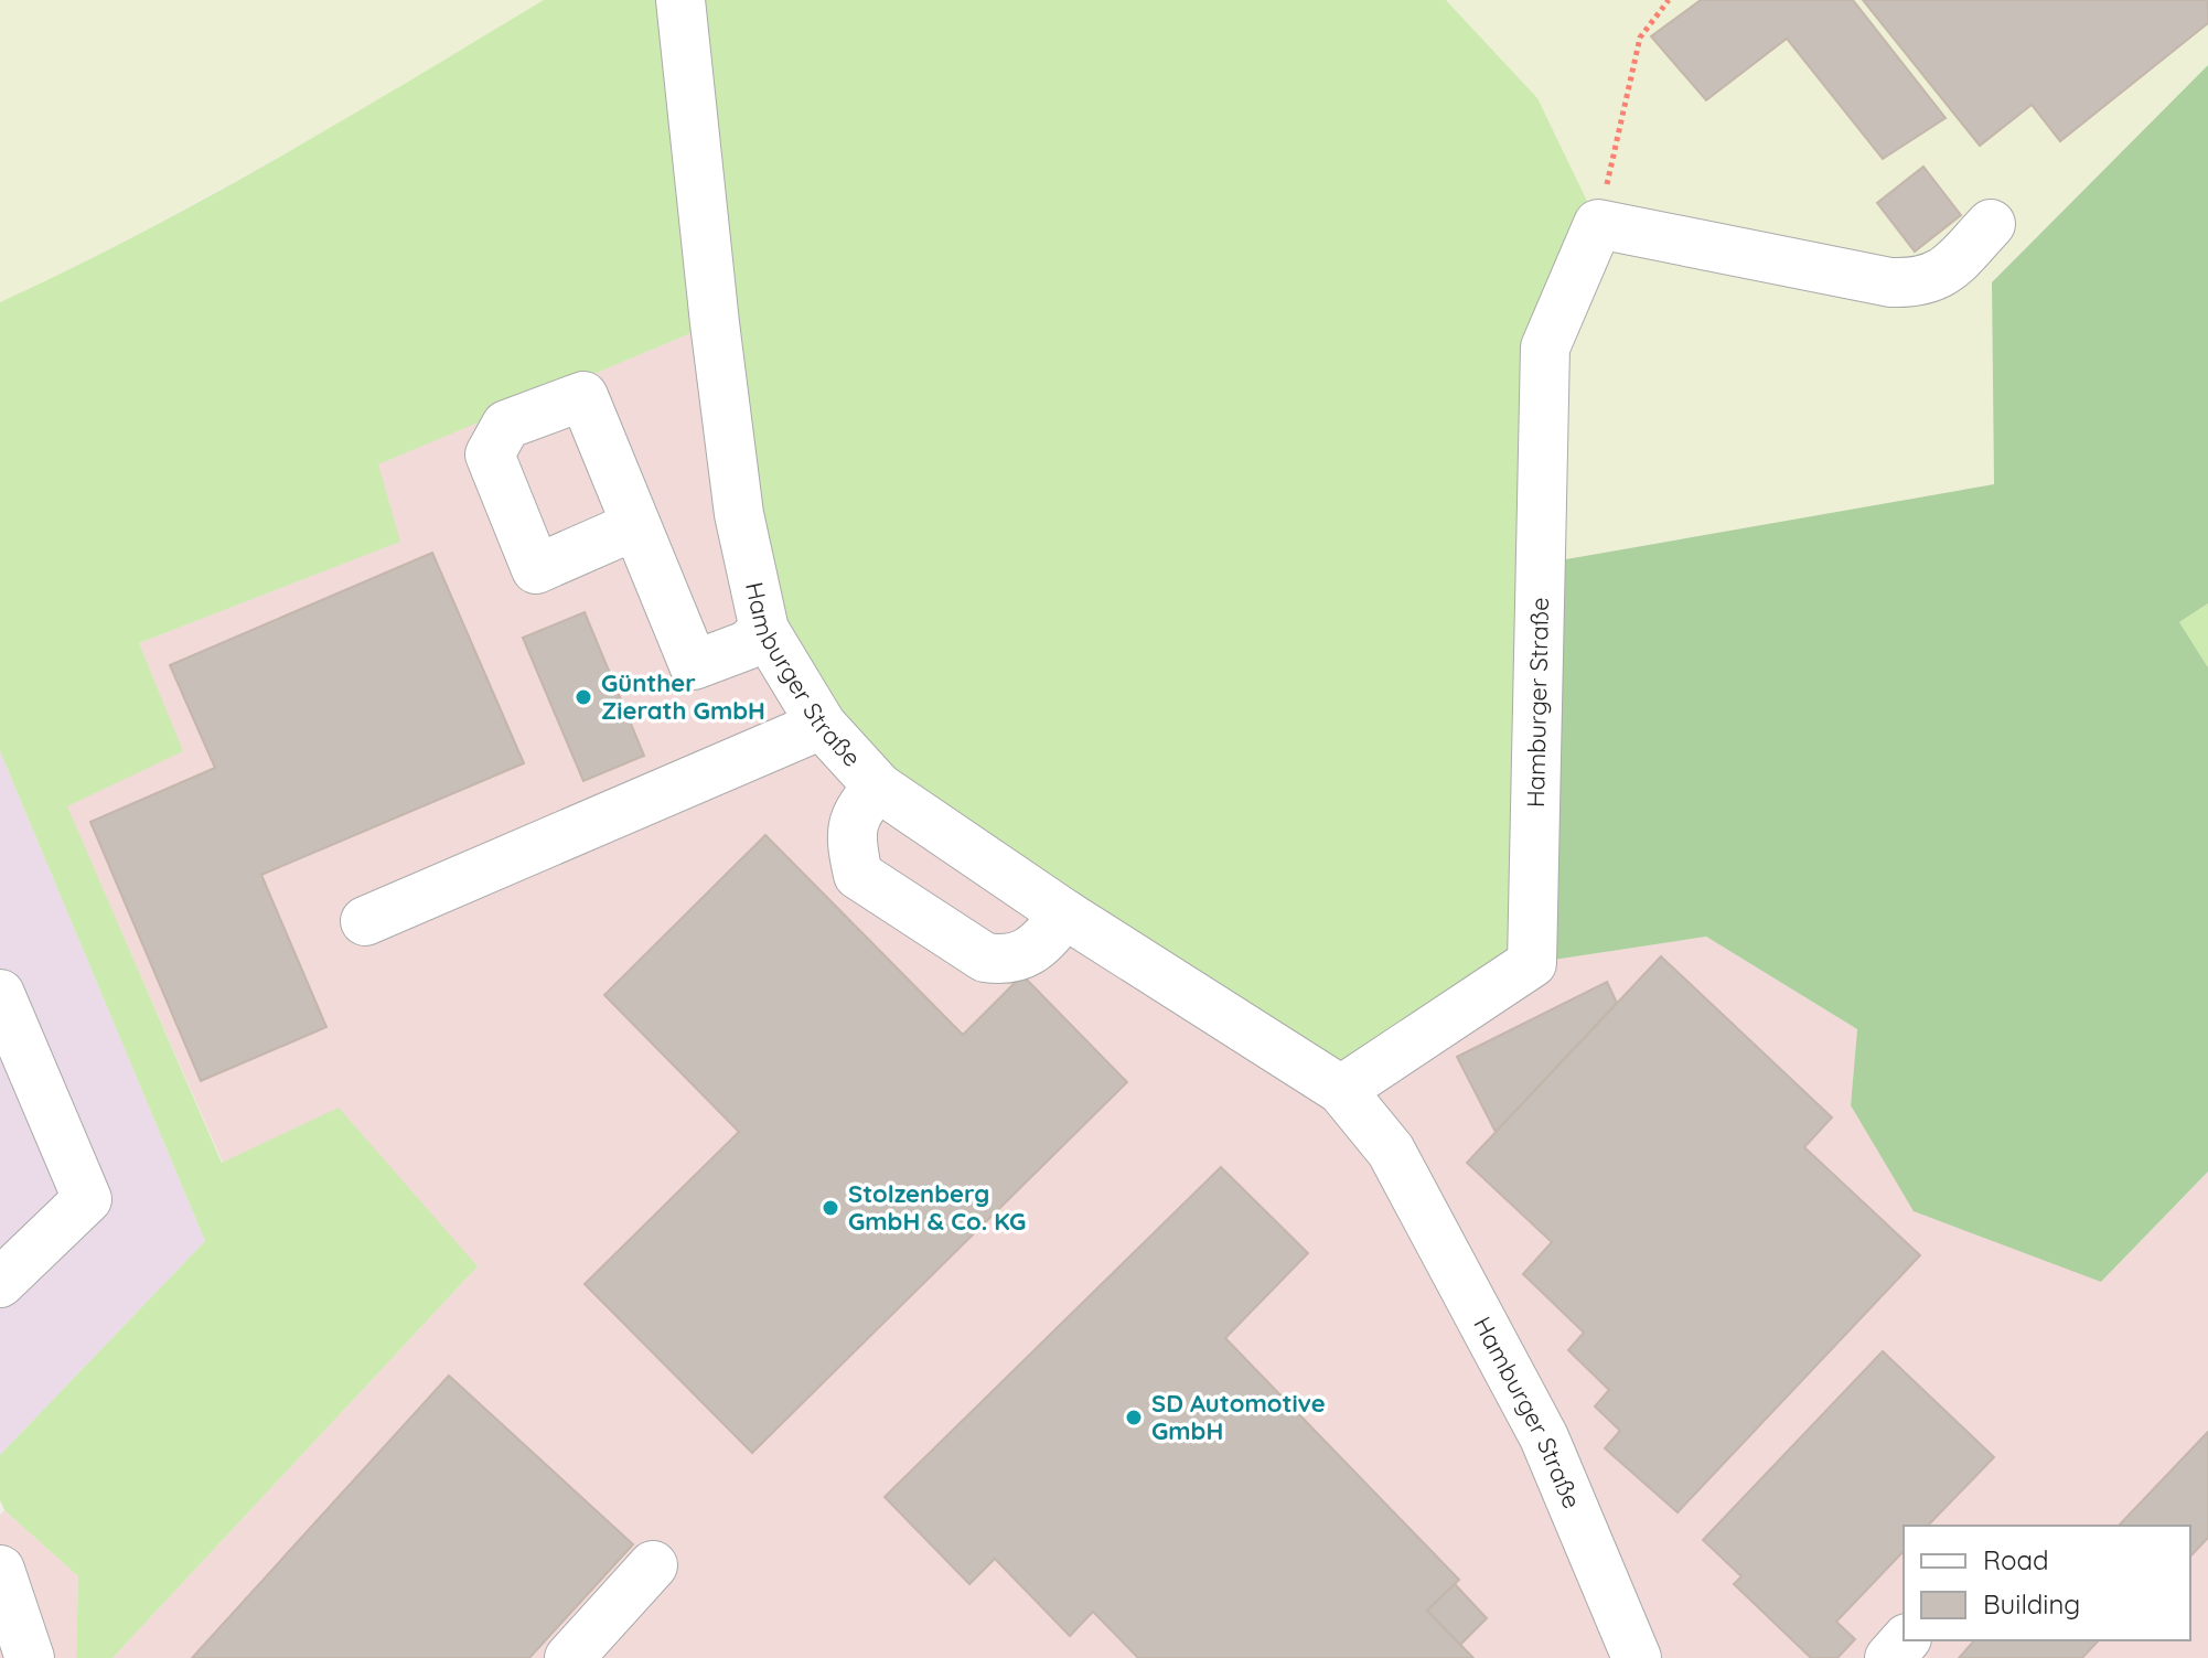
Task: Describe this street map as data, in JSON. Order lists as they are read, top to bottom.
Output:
{
  "streets": {
    "street": ["Hamburger Straße"]
  },
  "places": ["Günther Zierath GmbH", "Stolzenberg GmbH & Co. KG", "SD Automotive GmbH"],
  "legend": ["Road", "Building"]
}
